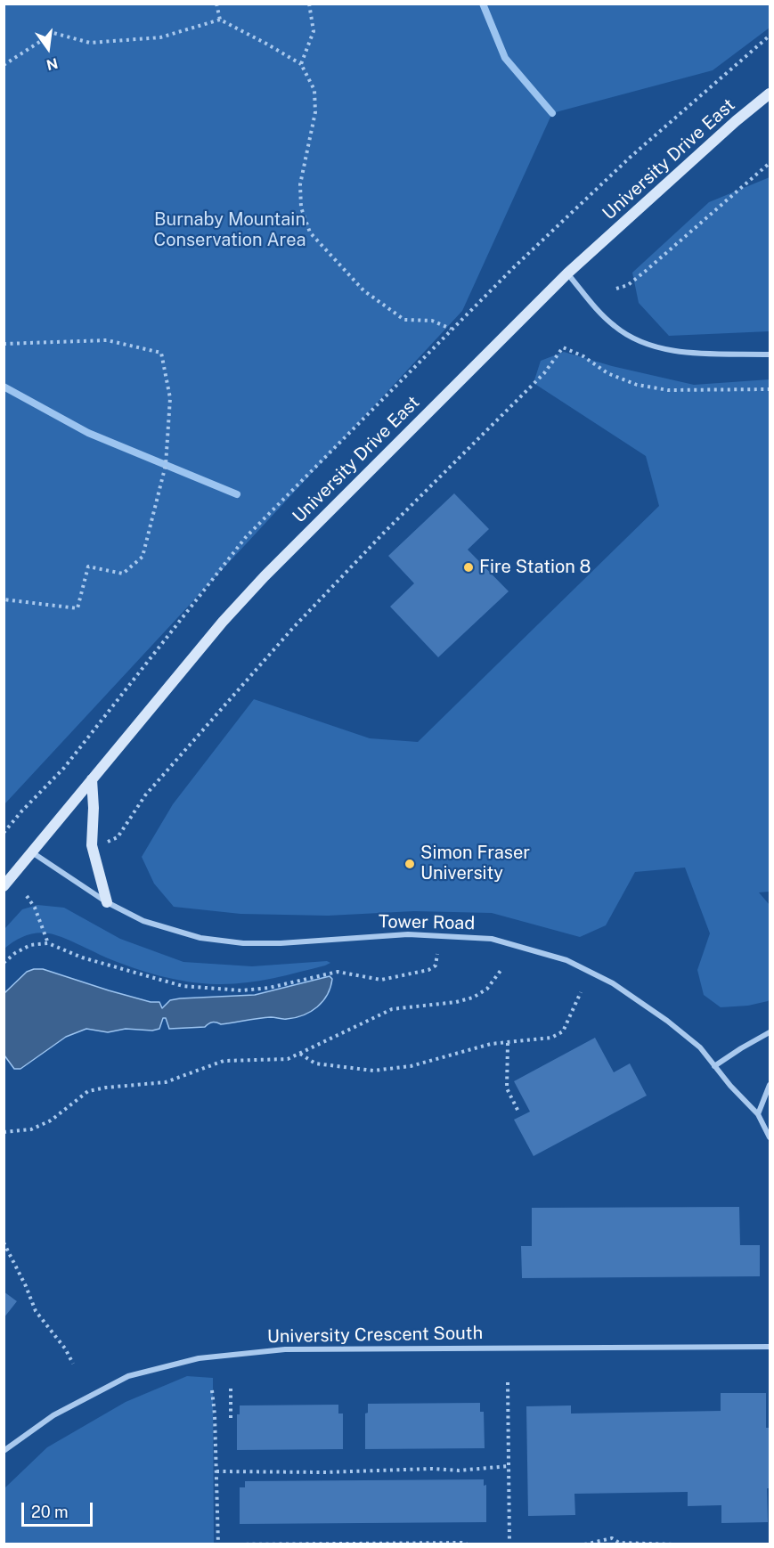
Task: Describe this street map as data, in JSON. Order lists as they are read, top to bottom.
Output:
{
  "streets": {
    "street": ["University Drive East", "Tower Road", "University Crescent South"]
  },
  "crossings": [
    ["University Drive East", "Tower Road"]
  ],
  "parks": ["Burnaby Mountain Conservation Area"],
  "places": ["Fire Station 8", "Simon Fraser University"],
  "scale_bar": "20 m",
  "north": "bottom"
}
